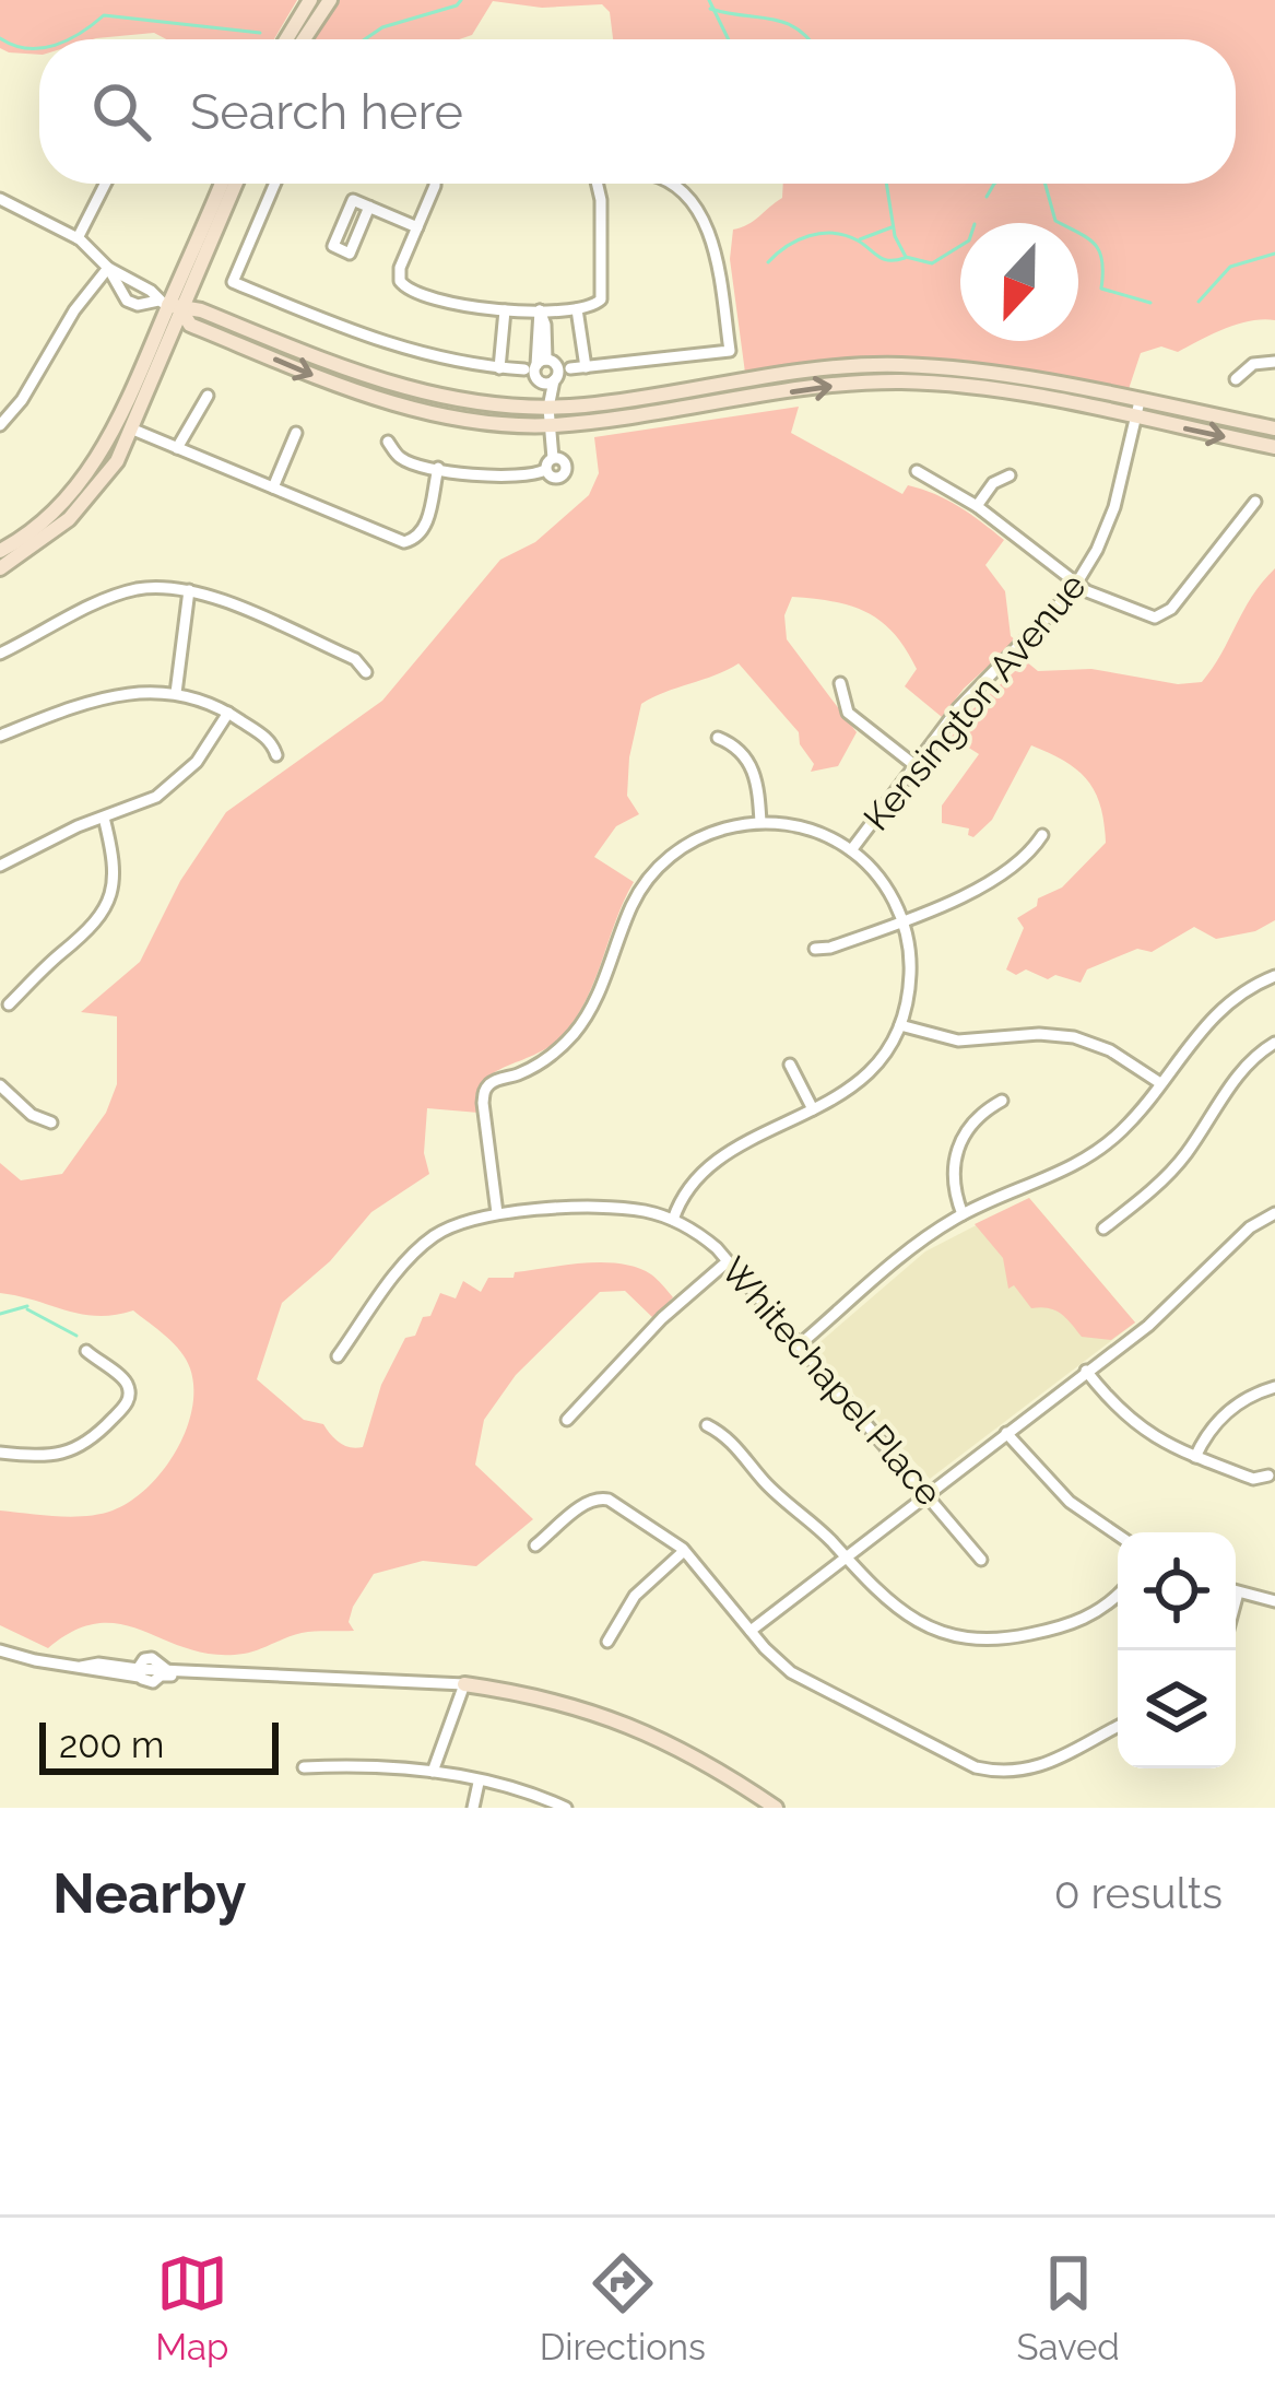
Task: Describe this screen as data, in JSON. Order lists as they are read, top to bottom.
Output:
{
  "streets": {
    "street": ["Kensington Avenue", "Whitechapel Place"]
  },
  "scale_bar": "200 m",
  "north": "bottom",
  "page": {
    "search": "Search here",
    "scale": "200 m",
    "heading": ["Nearby", "0 results"],
    "nav": ["Map", "Directions", "Saved"]
  }
}
